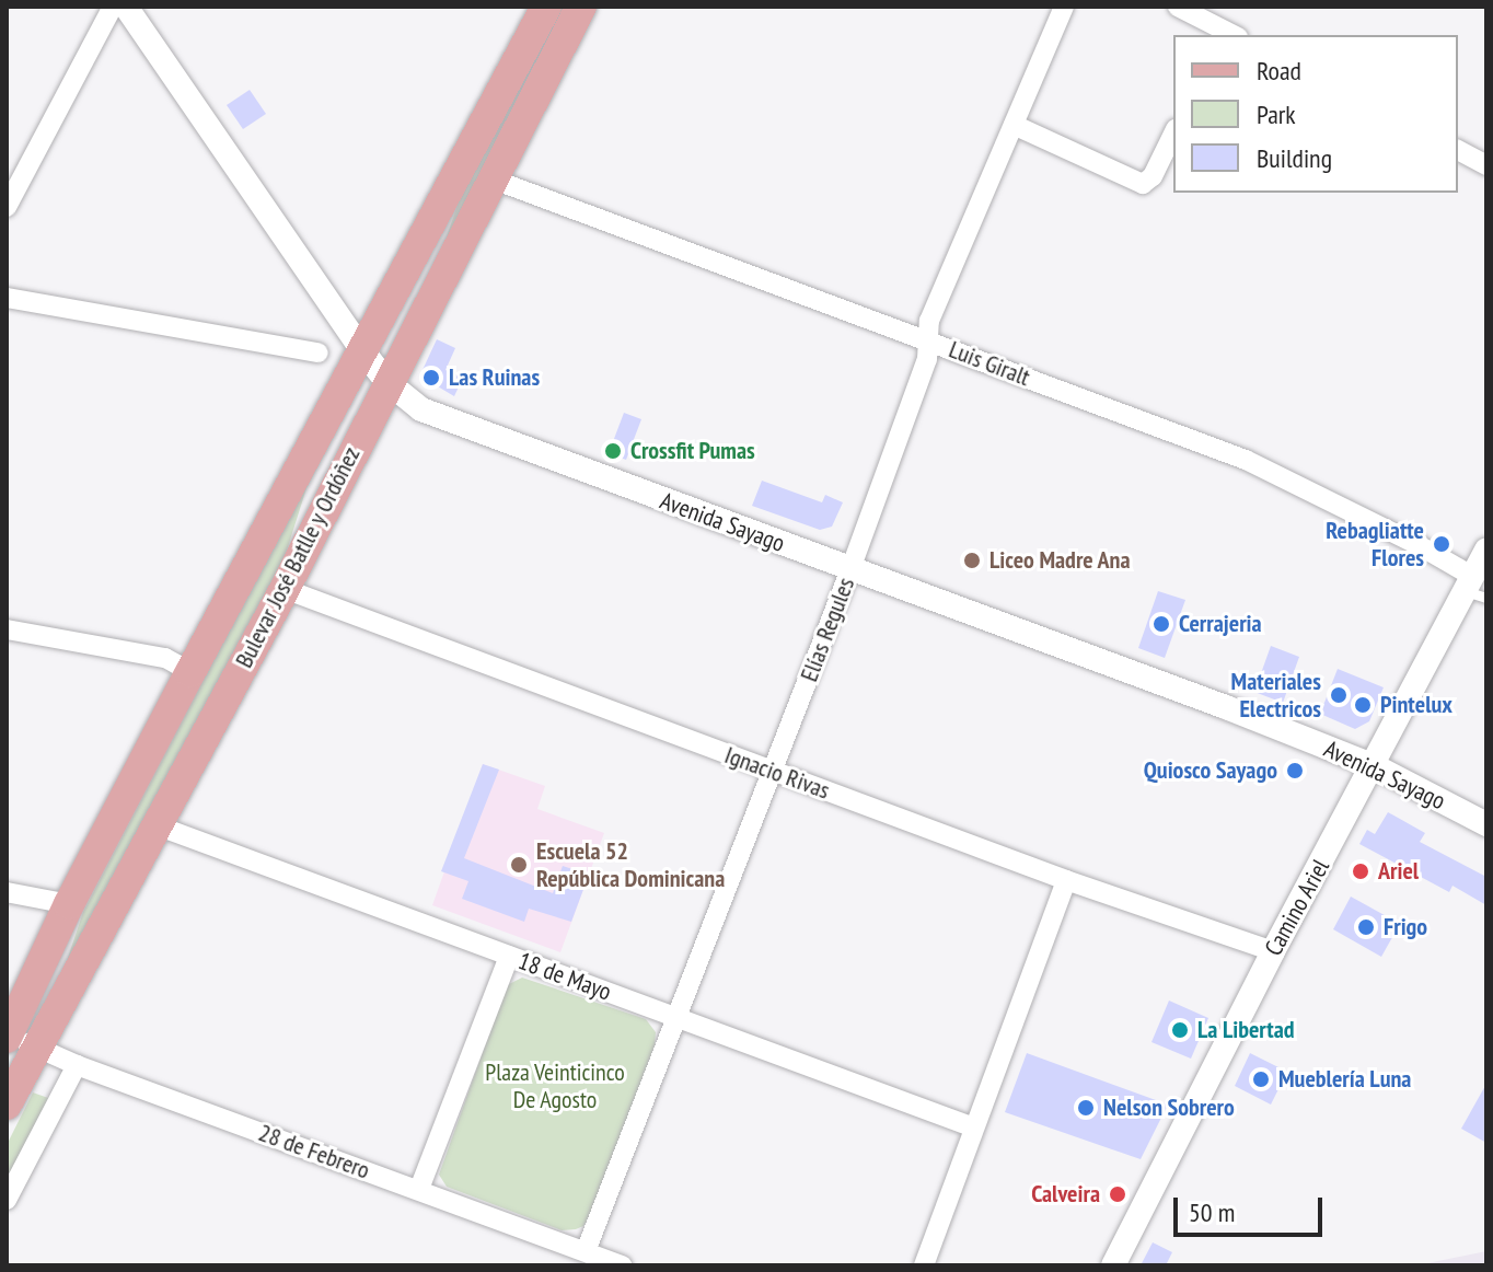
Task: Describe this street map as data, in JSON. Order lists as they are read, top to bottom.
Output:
{
  "streets": {
    "main road": ["Bulevar José Batlle y Ordóñez"],
    "street": [
      "Luis Giralt",
      "Avenida Sayago",
      "Elías Regules",
      "Ignacio Rivas",
      "Camino Ariel",
      "18 de Mayo",
      "28 de Febrero"
    ]
  },
  "crossings": [
    ["Luis Giralt", "Bulevar José Batlle y Ordóñez"],
    ["Luis Giralt", "Elías Regules"],
    ["Luis Giralt", "Camino Ariel"],
    ["Avenida Sayago", "Bulevar José Batlle y Ordóñez"],
    ["Avenida Sayago", "Elías Regules"],
    ["Avenida Sayago", "Camino Ariel"],
    ["Bulevar José Batlle y Ordóñez", "Ignacio Rivas"],
    ["Bulevar José Batlle y Ordóñez", "18 de Mayo"],
    ["Bulevar José Batlle y Ordóñez", "28 de Febrero"],
    ["Elías Regules", "Ignacio Rivas"],
    ["Elías Regules", "18 de Mayo"],
    ["Elías Regules", "28 de Febrero"],
    ["Ignacio Rivas", "Camino Ariel"]
  ],
  "parks": ["Plaza Veinticinco De Agosto"],
  "places": [
    "Las Ruinas",
    "Crossfit Pumas",
    "Rebagliatte Flores",
    "Liceo Madre Ana",
    "Cerrajeria",
    "Materiales Electricos",
    "Pintelux",
    "Quiosco Sayago",
    "Escuela 52 República Dominicana",
    "Ariel",
    "Frigo",
    "La Libertad",
    "Mueblería Luna",
    "Nelson Sobrero",
    "Calveira"
  ],
  "legend": ["Road", "Park", "Building"],
  "scale_bar": "50 m"
}
